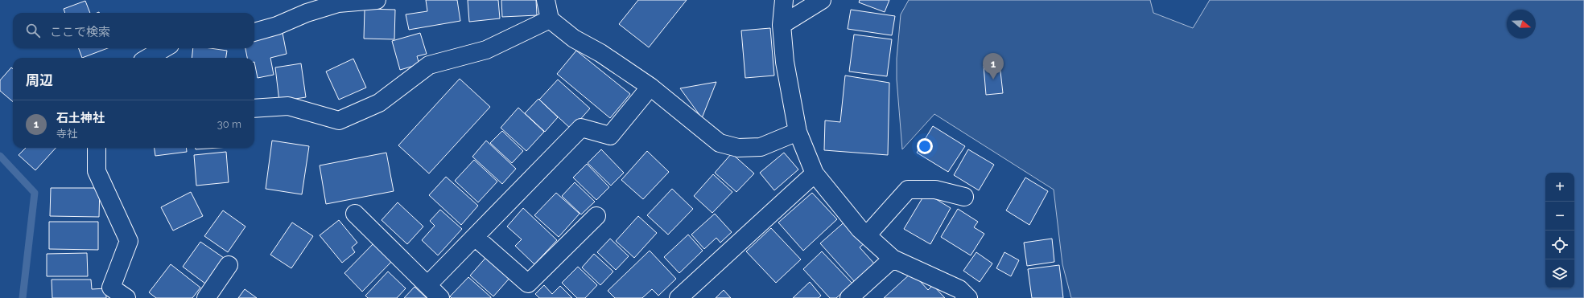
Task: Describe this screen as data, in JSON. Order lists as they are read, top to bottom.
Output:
{
  "north": "right",
  "page": {
    "search": "ここで検索",
    "pins": "1",
    "heading": "周辺",
    "list": [
      {
        "mark": "1",
        "name": "石土神社",
        "note": "寺社",
        "value": "30 m"
      }
    ],
    "map_buttons": ["+", "−"]
  }
}
